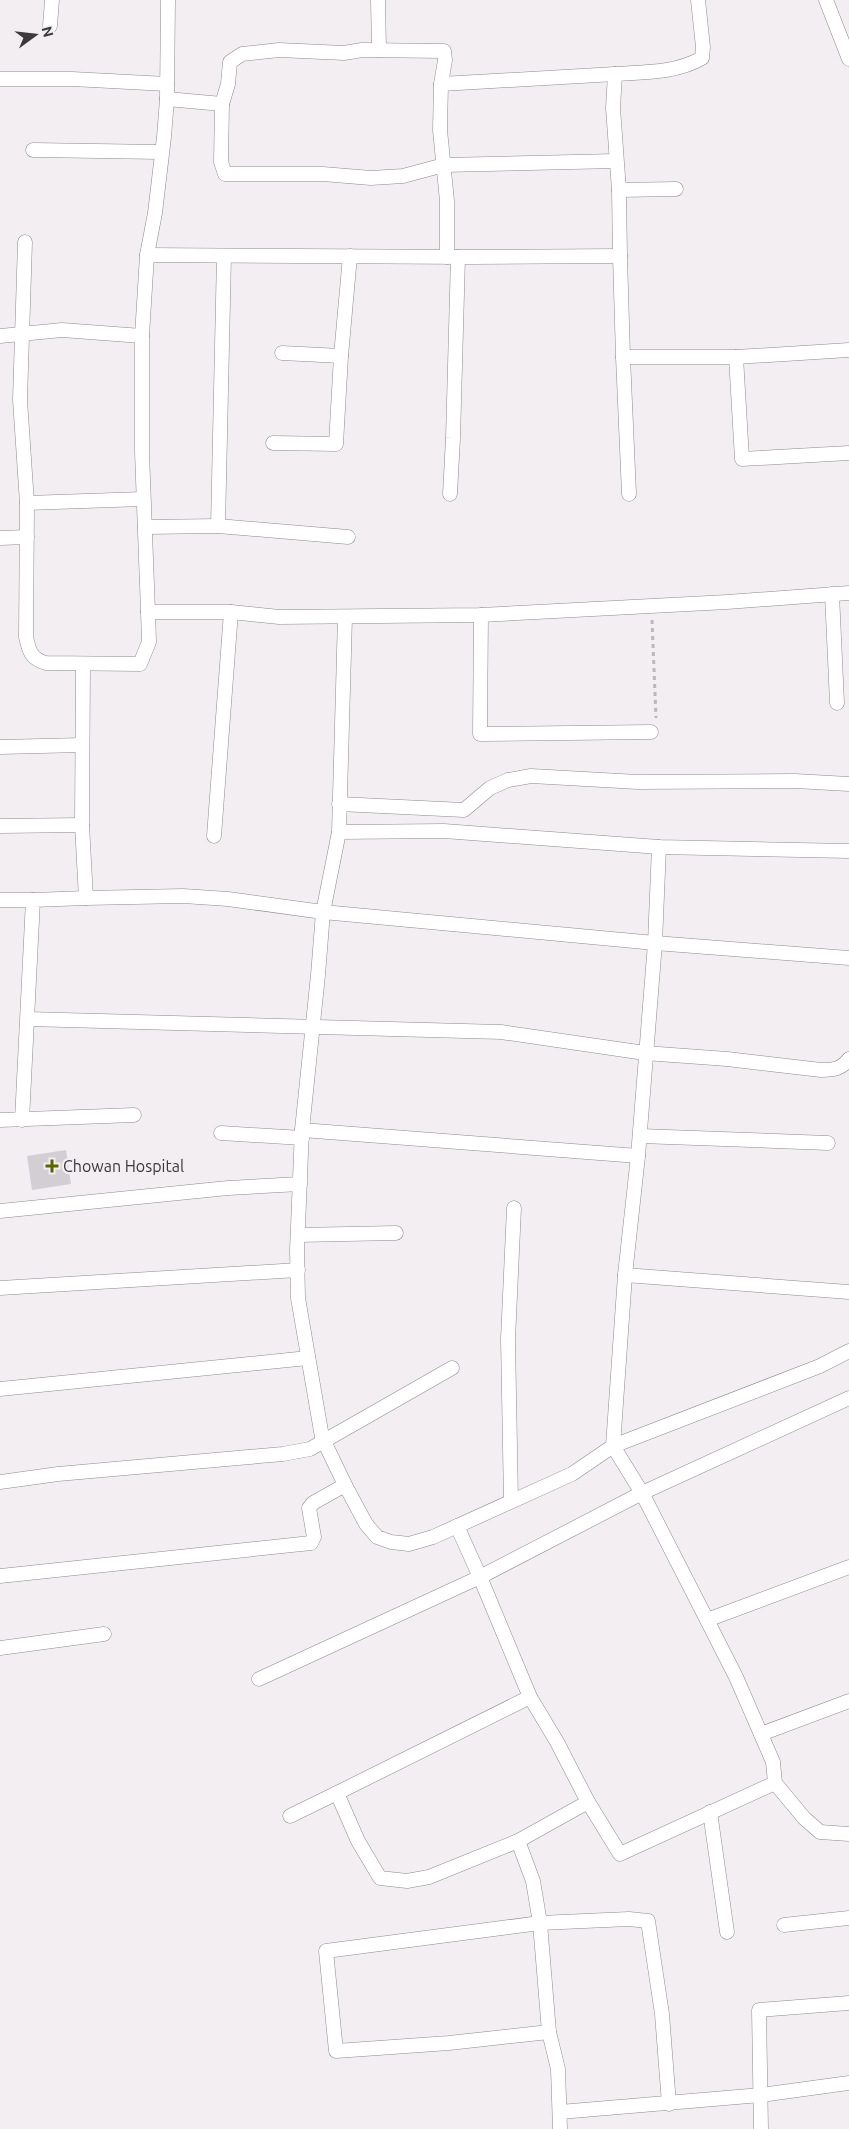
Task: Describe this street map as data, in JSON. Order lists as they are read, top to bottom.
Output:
{
  "places": {
    "health": ["Chowan Hospital"]
  },
  "north": "right"
}
